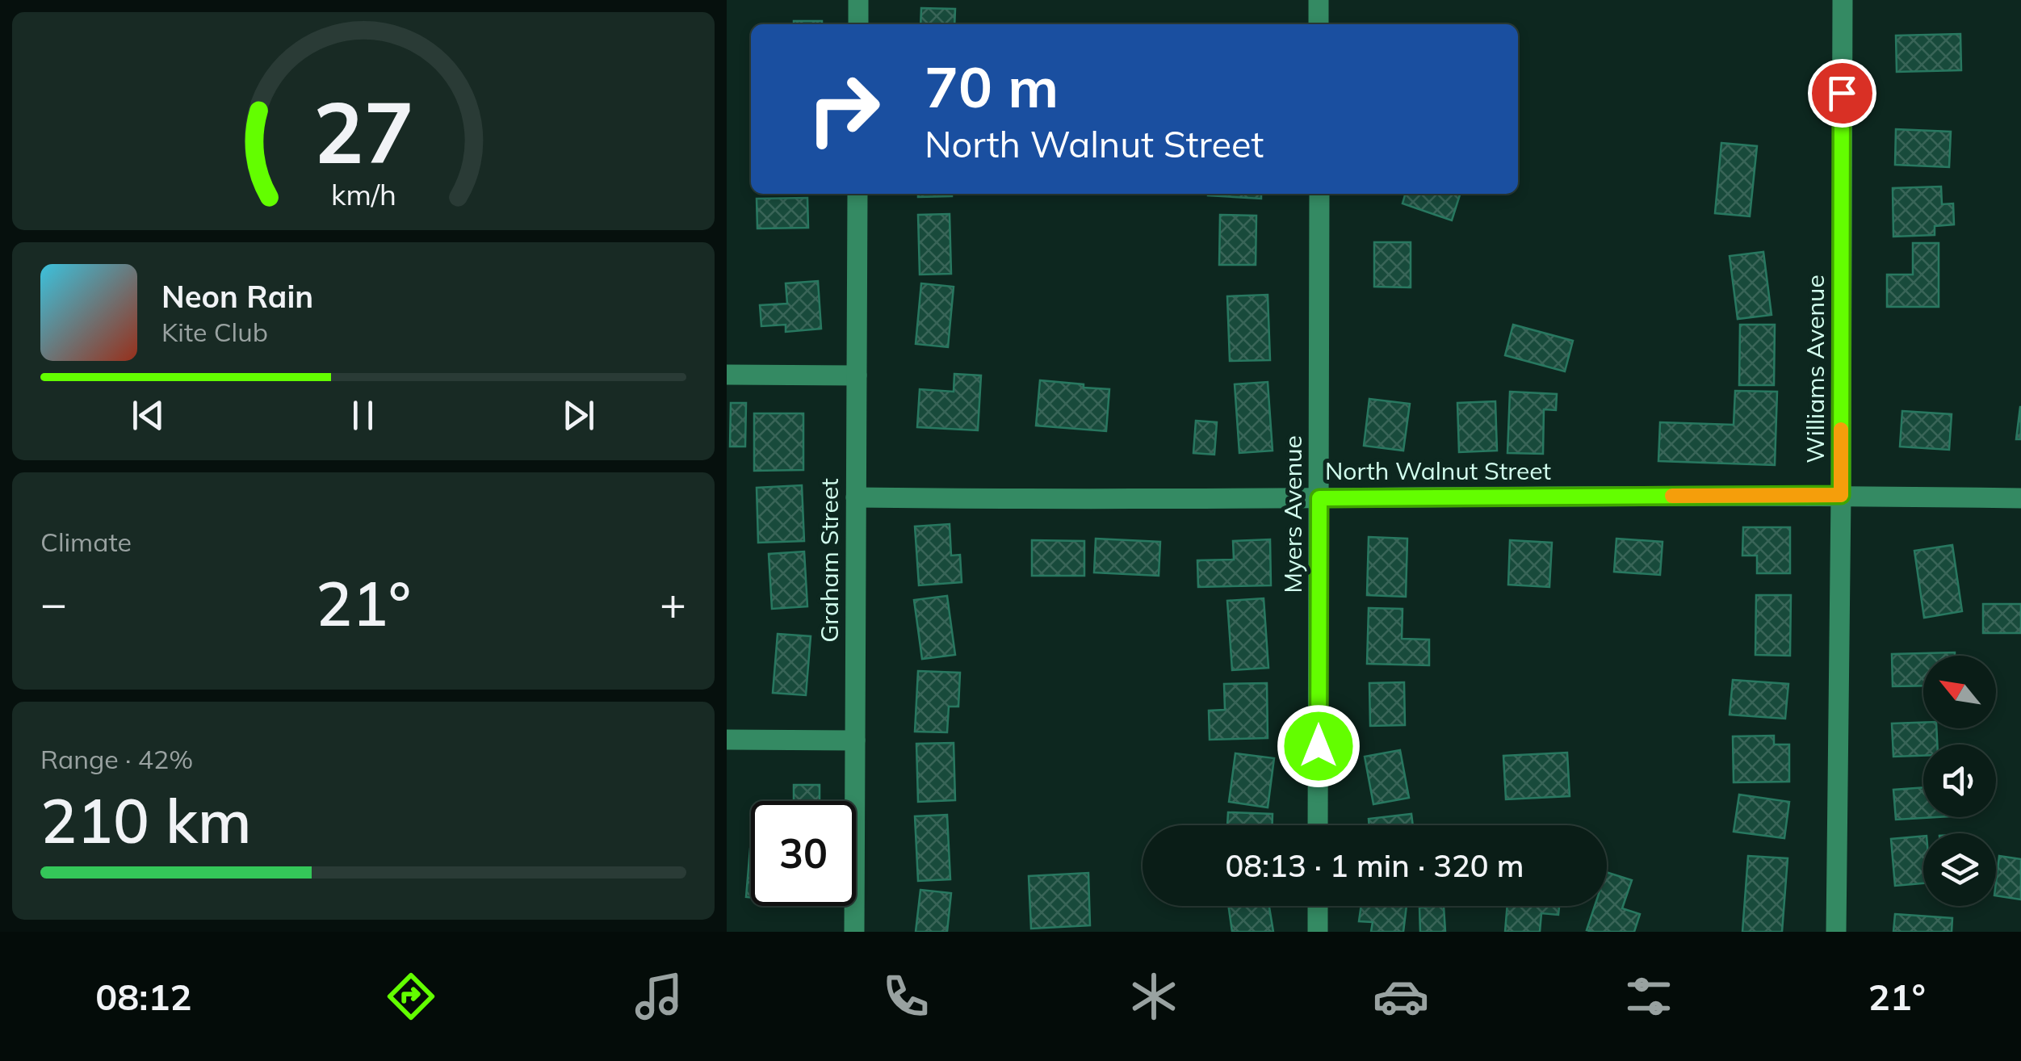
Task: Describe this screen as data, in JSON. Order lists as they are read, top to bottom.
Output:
{
  "streets": {
    "street": [
      "Williams Avenue",
      "North Walnut Street",
      "Myers Avenue",
      "Graham Street"
    ]
  },
  "crossings": [
    ["Williams Avenue", "North Walnut Street"],
    ["North Walnut Street", "Myers Avenue"],
    ["North Walnut Street", "Graham Street"]
  ],
  "north": "top left",
  "page": {
    "turn": ["70 m", "North Walnut Street"],
    "song": ["Neon Rain", "Kite Club"],
    "tile": [
      "Climate",
      ["Range · 42%", "210 km"]
    ],
    "heat": ["−", "21°", "+"],
    "limit": "30",
    "trip": "08:13 · 1 min · 320 m",
    "tabs": ["08:12", "21°"],
    "gauge": ["27", "km/h"]
  }
}
